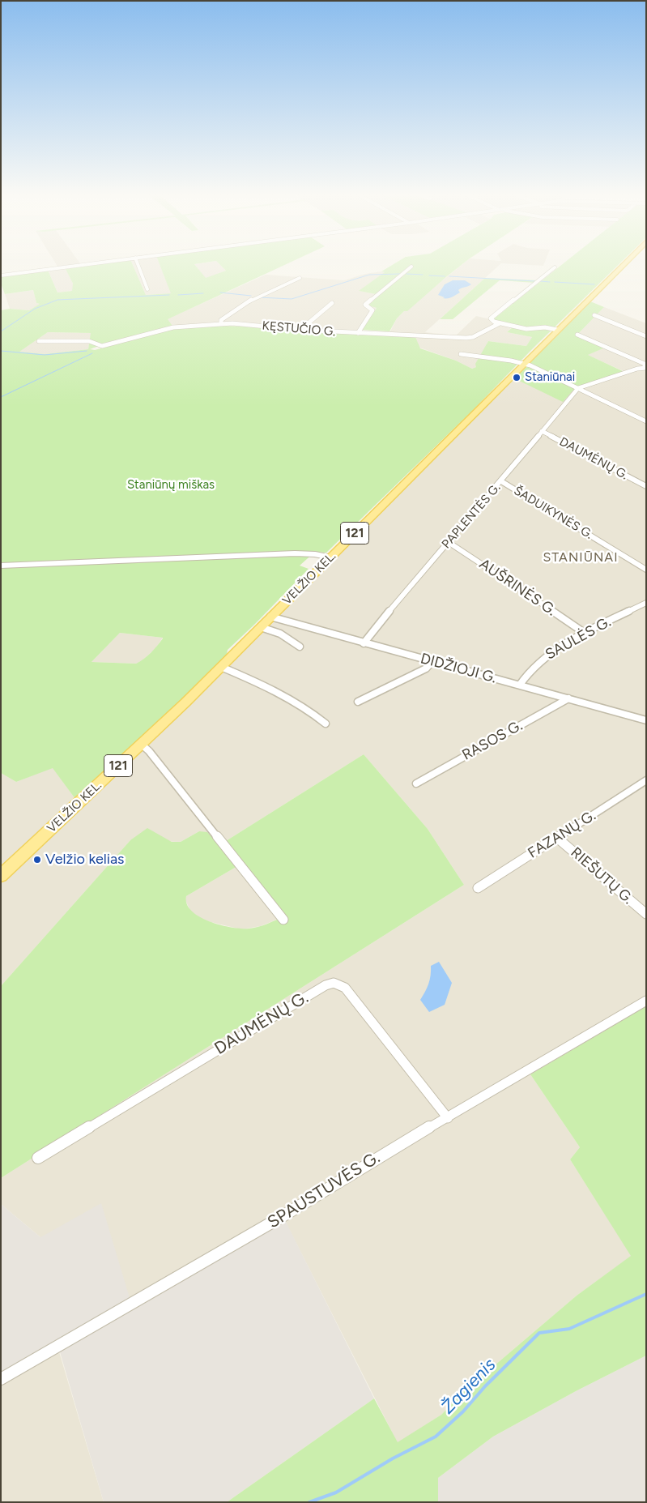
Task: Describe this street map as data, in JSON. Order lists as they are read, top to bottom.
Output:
{
  "streets": {
    "main road": ["121", "VELŽIO KEL."],
    "street": [
      "KĘSTUČIO G.",
      "DAUMĖNŲ G.",
      "ŠADUIKYNĖS G.",
      "PAPLENTĖS G.",
      "AUŠRINĖS G.",
      "SAULĖS G.",
      "DIDŽIOJI G.",
      "RASOS G.",
      "FAZANŲ G.",
      "RIEŠUTŲ G.",
      "SPAUSTUVĖS G."
    ]
  },
  "crossings": [
    ["DAUMĖNŲ G.", "PAPLENTĖS G."],
    ["DAUMĖNŲ G.", "SPAUSTUVĖS G."],
    ["ŠADUIKYNĖS G.", "PAPLENTĖS G."],
    ["PAPLENTĖS G.", "AUŠRINĖS G."],
    ["PAPLENTĖS G.", "DIDŽIOJI G."],
    ["VELŽIO KEL.", "DIDŽIOJI G."],
    ["AUŠRINĖS G.", "SAULĖS G."],
    ["SAULĖS G.", "DIDŽIOJI G."],
    ["DIDŽIOJI G.", "RASOS G."],
    ["FAZANŲ G.", "RIEŠUTŲ G."]
  ],
  "districts": ["STANIŪNAI"],
  "water": ["Žagienis"],
  "parks": ["Staniūnų miškas"],
  "places": ["Staniūnai", "Velžio kelias"]
}
